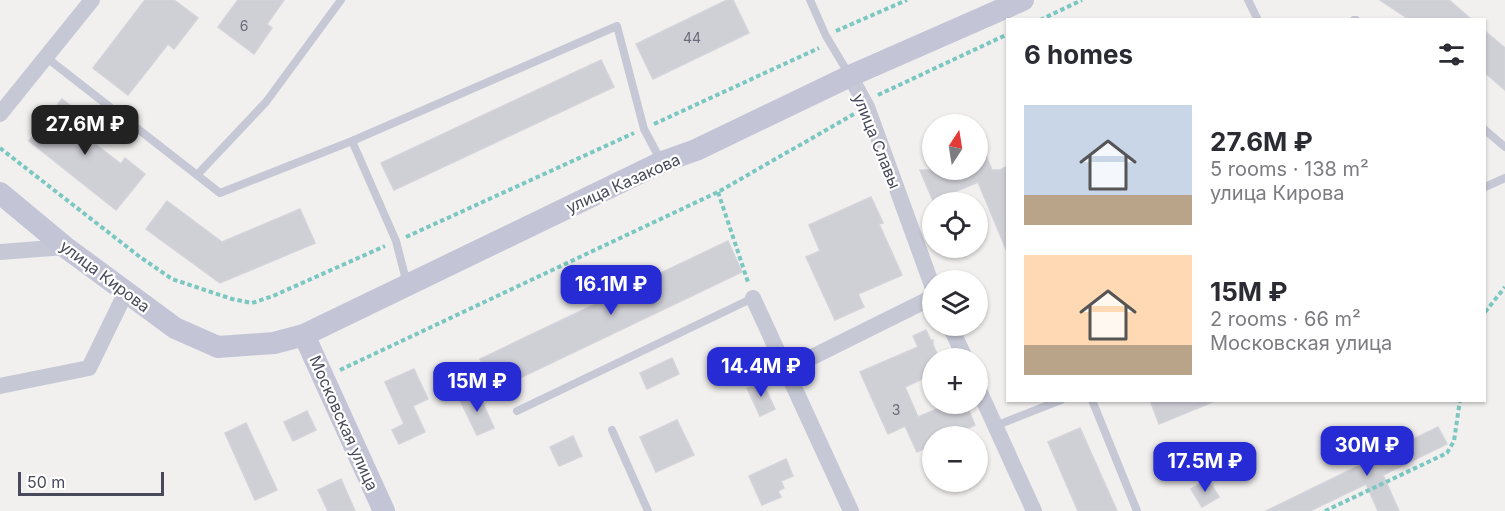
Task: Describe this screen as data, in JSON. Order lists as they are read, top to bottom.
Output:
{
  "streets": {
    "main road": ["улица Казакова", "улица Кирова", "Московская улица"],
    "street": ["улица Славы"]
  },
  "crossings": [
    ["улица Славы", "улица Казакова"],
    ["улица Казакова", "улица Кирова"],
    ["улица Казакова", "Московская улица"]
  ],
  "house_numbers": ["6", "44", "3"],
  "scale_bar": "50 m",
  "north": "top",
  "page": {
    "heading": "6 homes",
    "list": [
      {
        "name": "27.6M ₽",
        "note": "5 rooms · 138 m² · улица Кирова"
      },
      {
        "name": "15M ₽",
        "note": "2 rooms · 66 m² · Московская улица"
      }
    ],
    "price": [
      "27.6M ₽",
      "16.1M ₽",
      "14.4M ₽",
      "15M ₽",
      "30M ₽",
      "17.5M ₽"
    ],
    "map_buttons": ["+", "−"],
    "scale": "50 m"
  }
}
